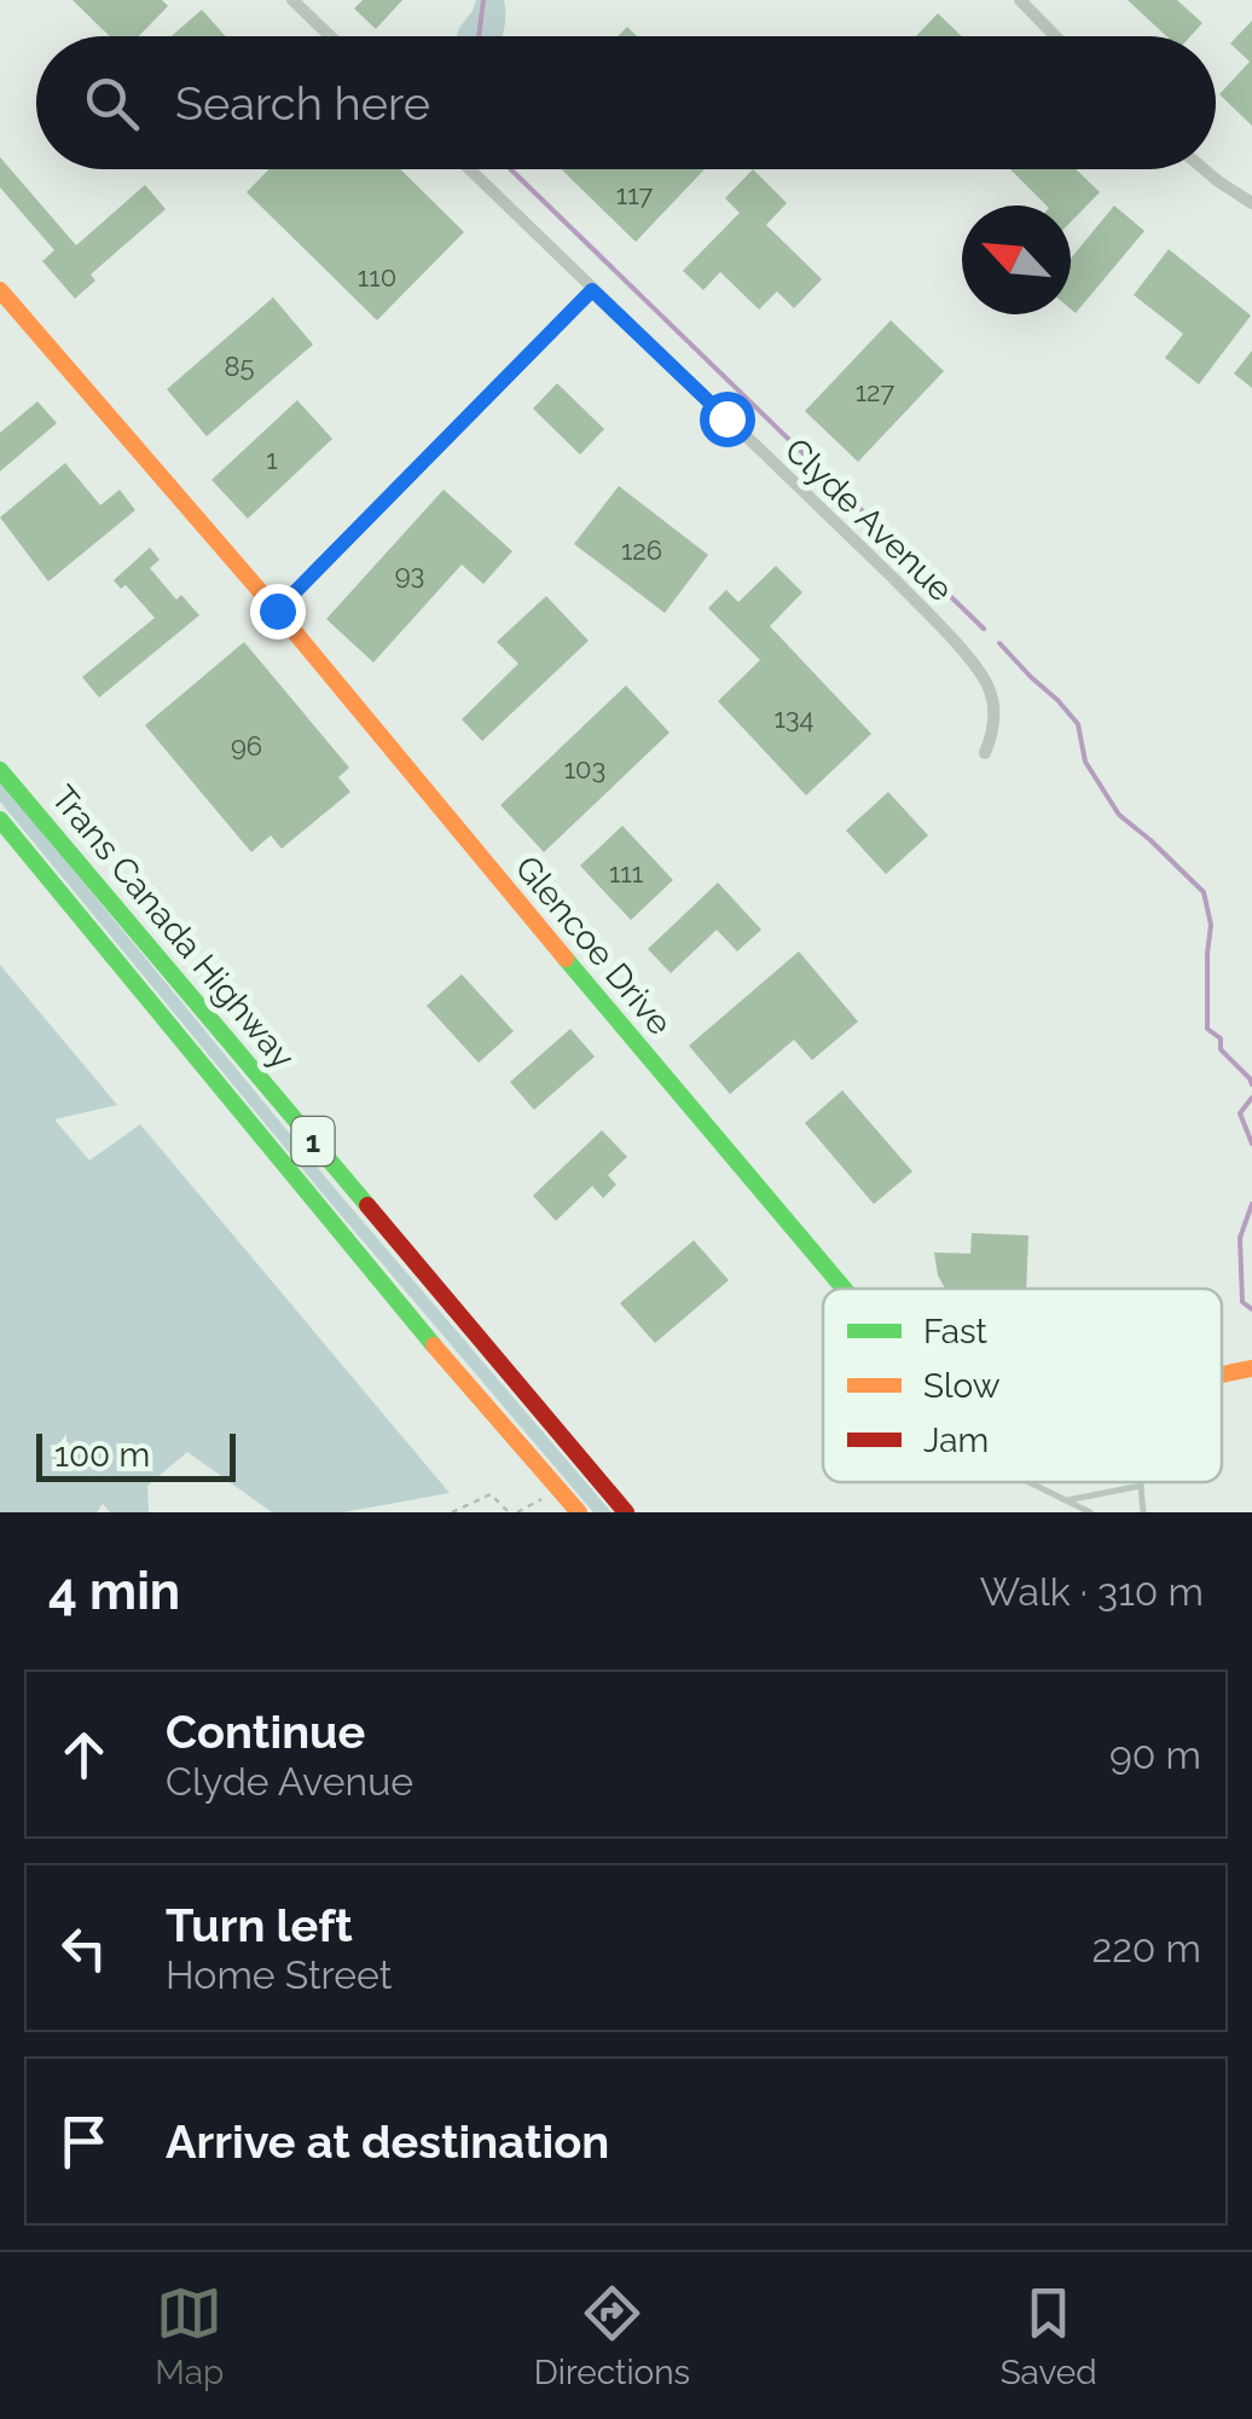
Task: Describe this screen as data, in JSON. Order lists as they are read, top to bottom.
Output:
{
  "streets": {
    "main road": ["Trans Canada Highway", "Glencoe Drive", "1"],
    "street": ["Clyde Avenue"]
  },
  "house_numbers": [
    "117",
    "110",
    "85",
    "127",
    "1",
    "126",
    "93",
    "134",
    "96",
    "103",
    "111"
  ],
  "legend": ["Fast", "Slow", "Jam"],
  "scale_bar": "100 m",
  "north": "top left",
  "page": {
    "search": "Search here",
    "scale": "100 m",
    "heading": ["4 min", "Walk · 310 m"],
    "list": [
      ["Continue", "Clyde Avenue", "90 m"],
      ["Turn left", "Home Street", "220 m"],
      "Arrive at destination"
    ],
    "nav": ["Map", "Directions", "Saved"]
  }
}
